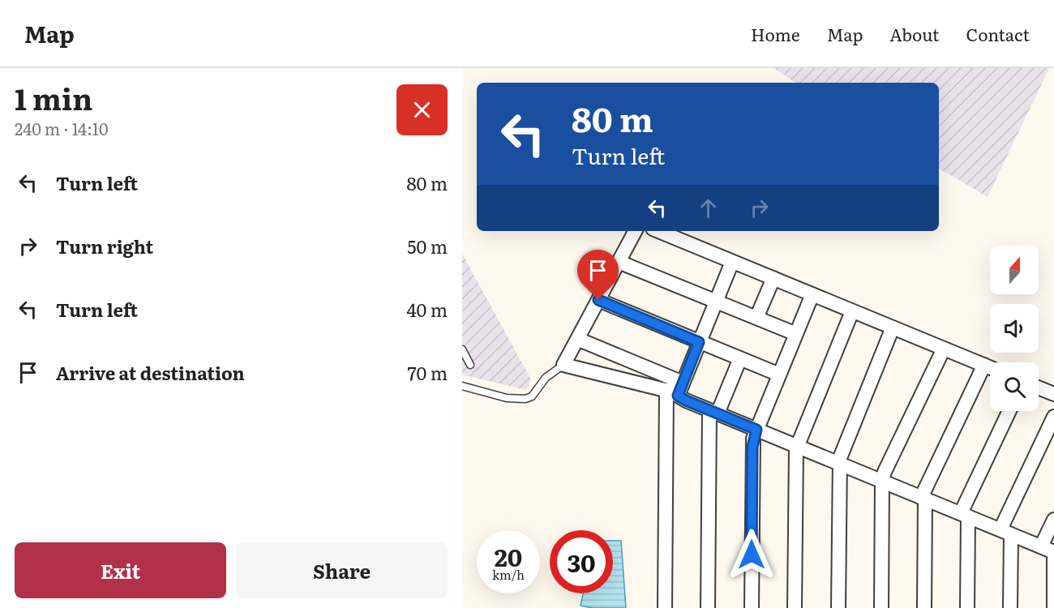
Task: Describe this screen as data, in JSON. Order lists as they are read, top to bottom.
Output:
{
  "north": "top",
  "page": {
    "header": "Map",
    "nav": [
      "Home",
      "Map",
      "About",
      "Contact"
    ],
    "heading": ["1 min", "240 m · 14:10"],
    "turn": ["80 m", "Turn left"],
    "list": [
      {
        "name": "Turn left",
        "value": "80 m"
      },
      {
        "name": "Turn right",
        "value": "50 m"
      },
      {
        "name": "Turn left",
        "value": "40 m"
      },
      {
        "name": "Arrive at destination",
        "value": "70 m"
      }
    ],
    "speed": "20 km/h",
    "limit": "30",
    "buttons": ["Exit", "Share"]
  }
}
